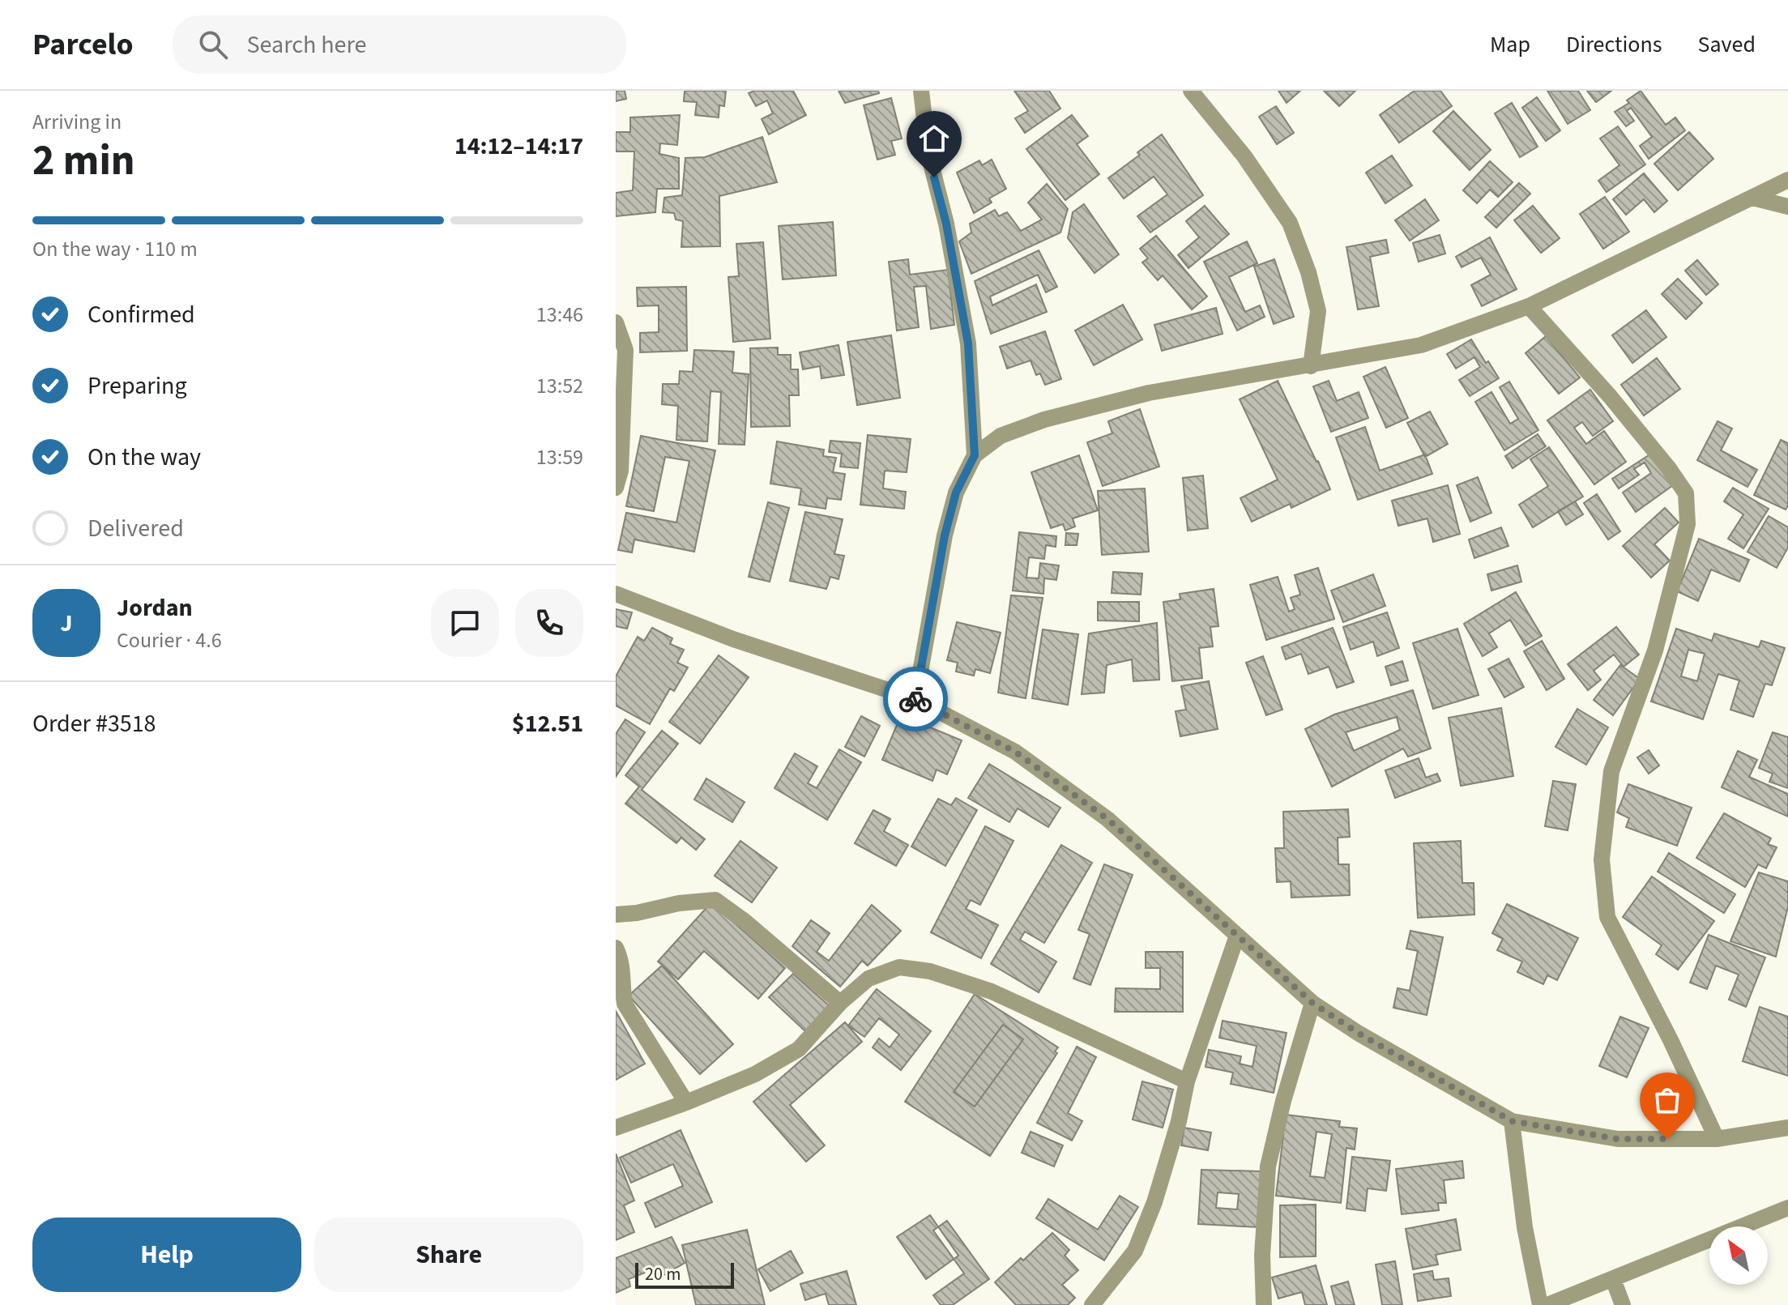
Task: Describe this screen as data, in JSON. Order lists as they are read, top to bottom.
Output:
{
  "scale_bar": "20 m",
  "north": "top left",
  "page": {
    "header": "Parcelo",
    "search": "Search here",
    "nav": ["Map", "Directions", "Saved"],
    "heading": ["2 min", "Arriving in", "14:12–14:17"],
    "panel": [
      "Jordan",
      "Courier · 4.6",
      "Order #3518",
      "$12.51"
    ],
    "bar": "On the way · 110 m",
    "list": [
      ["Confirmed", "13:46"],
      ["Preparing", "13:52"],
      ["On the way", "13:59"],
      "Delivered"
    ],
    "round": "J",
    "buttons": ["Help", "Share"],
    "scale": "20 m"
  }
}
